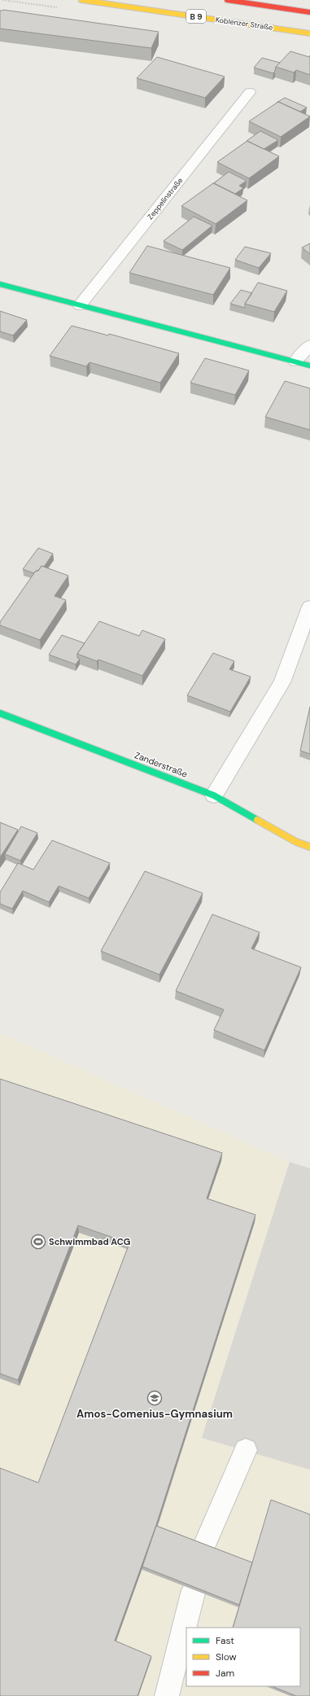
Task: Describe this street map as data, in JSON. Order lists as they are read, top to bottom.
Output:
{
  "streets": {
    "street": ["B 9", "Koblenzer Straße", "Zanderstraße"],
    "lane": ["Zeppelinstraße"]
  },
  "places": {
    "sports": ["Schwimmbad ACG"],
    "school or university": ["Amos-Comenius-Gymnasium"]
  },
  "legend": ["Fast", "Slow", "Jam"]
}
